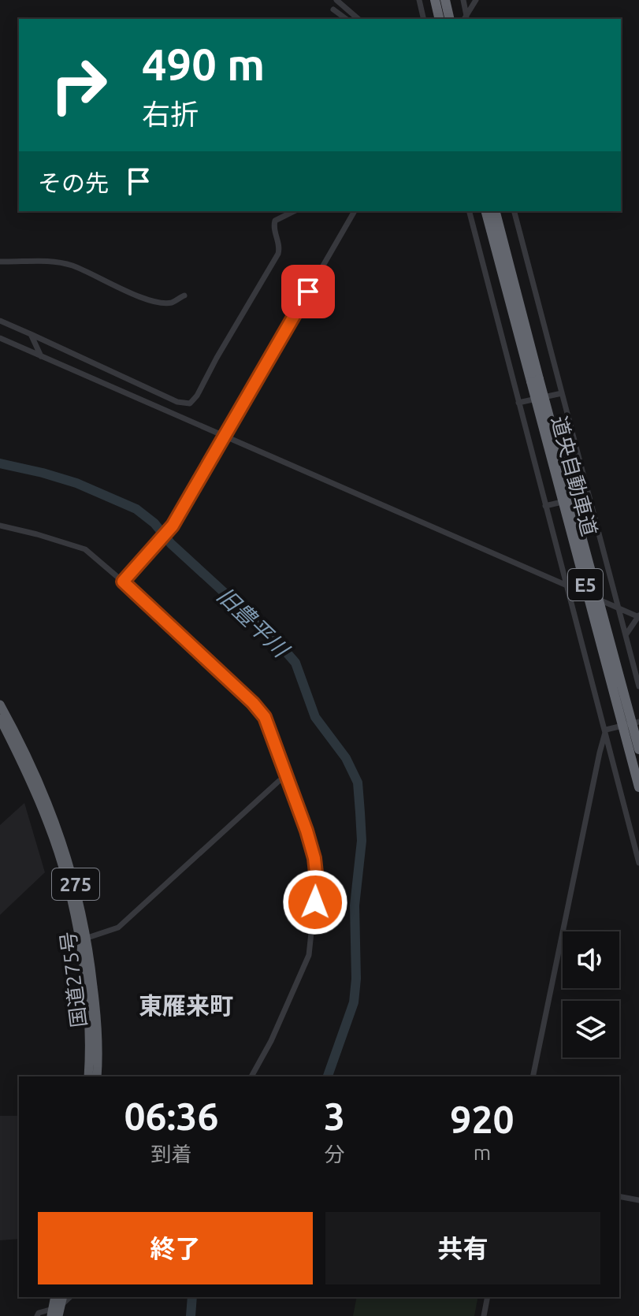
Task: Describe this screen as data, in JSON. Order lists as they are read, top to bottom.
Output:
{
  "streets": {
    "highway": [
      "道央自動車道",
      "E5",
      "275",
      "国道275号"
    ]
  },
  "districts": ["東雁来町"],
  "water": ["旧豊平川"],
  "page": {
    "turn": ["490 m", "右折"],
    "then": "その先",
    "eta": [
      "06:36",
      "到着",
      "3",
      "分",
      "920",
      "m"
    ],
    "buttons": ["終了", "共有"]
  }
}
